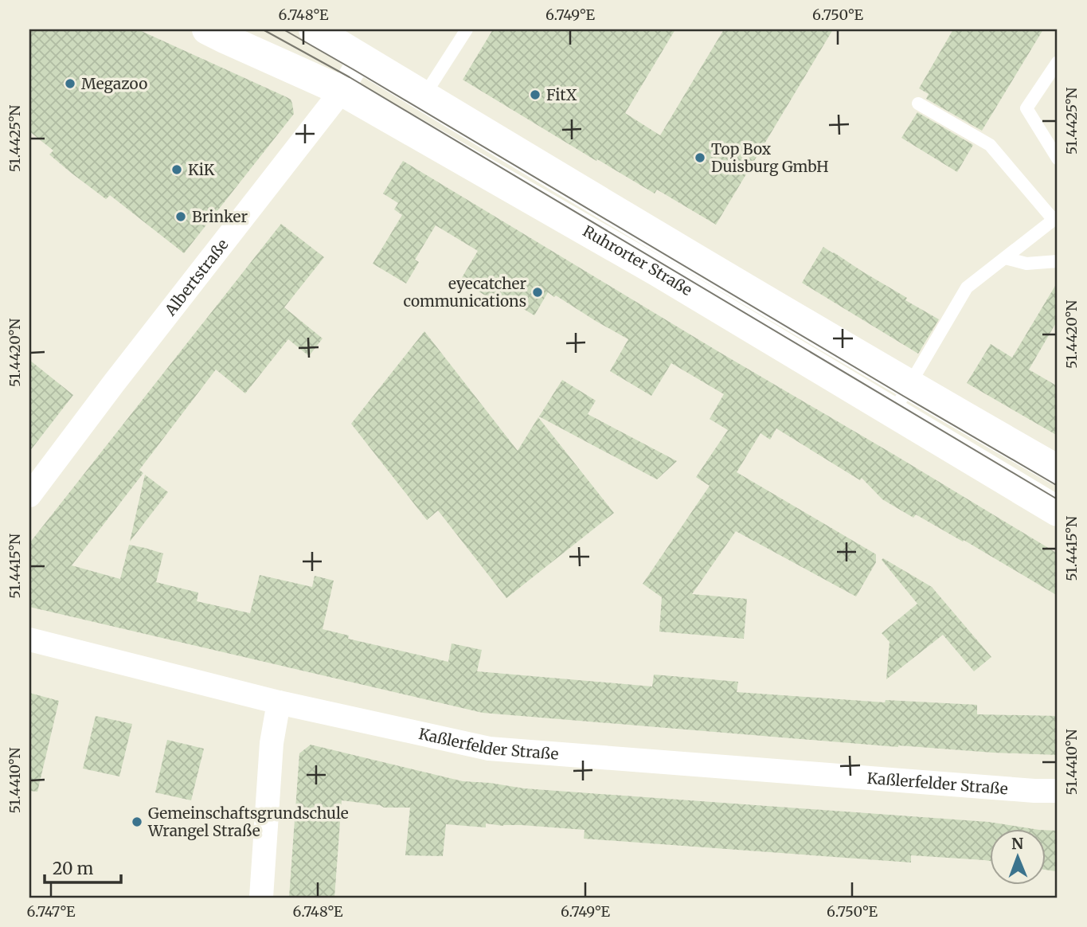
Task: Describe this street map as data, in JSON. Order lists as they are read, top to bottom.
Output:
{
  "streets": {
    "main road": ["Ruhrorter Straße"],
    "street": ["Albertstraße", "Kaßlerfelder Straße"]
  },
  "crossings": [
    ["Ruhrorter Straße", "Albertstraße"]
  ],
  "places": [
    "Megazoo",
    "FitX",
    "Top Box Duisburg GmbH",
    "KiK",
    "Brinker",
    "eyecatcher communications",
    "Gemeinschaftsgrundschule Wrangel Straße"
  ],
  "scale_bar": "20 m",
  "north": "top",
  "coordinates": [
    "6.748°E",
    "6.749°E",
    "6.750°E",
    "51.4425°N",
    "51.4420°N",
    "51.4415°N",
    "51.4410°N",
    "6.747°E"
  ]
}
